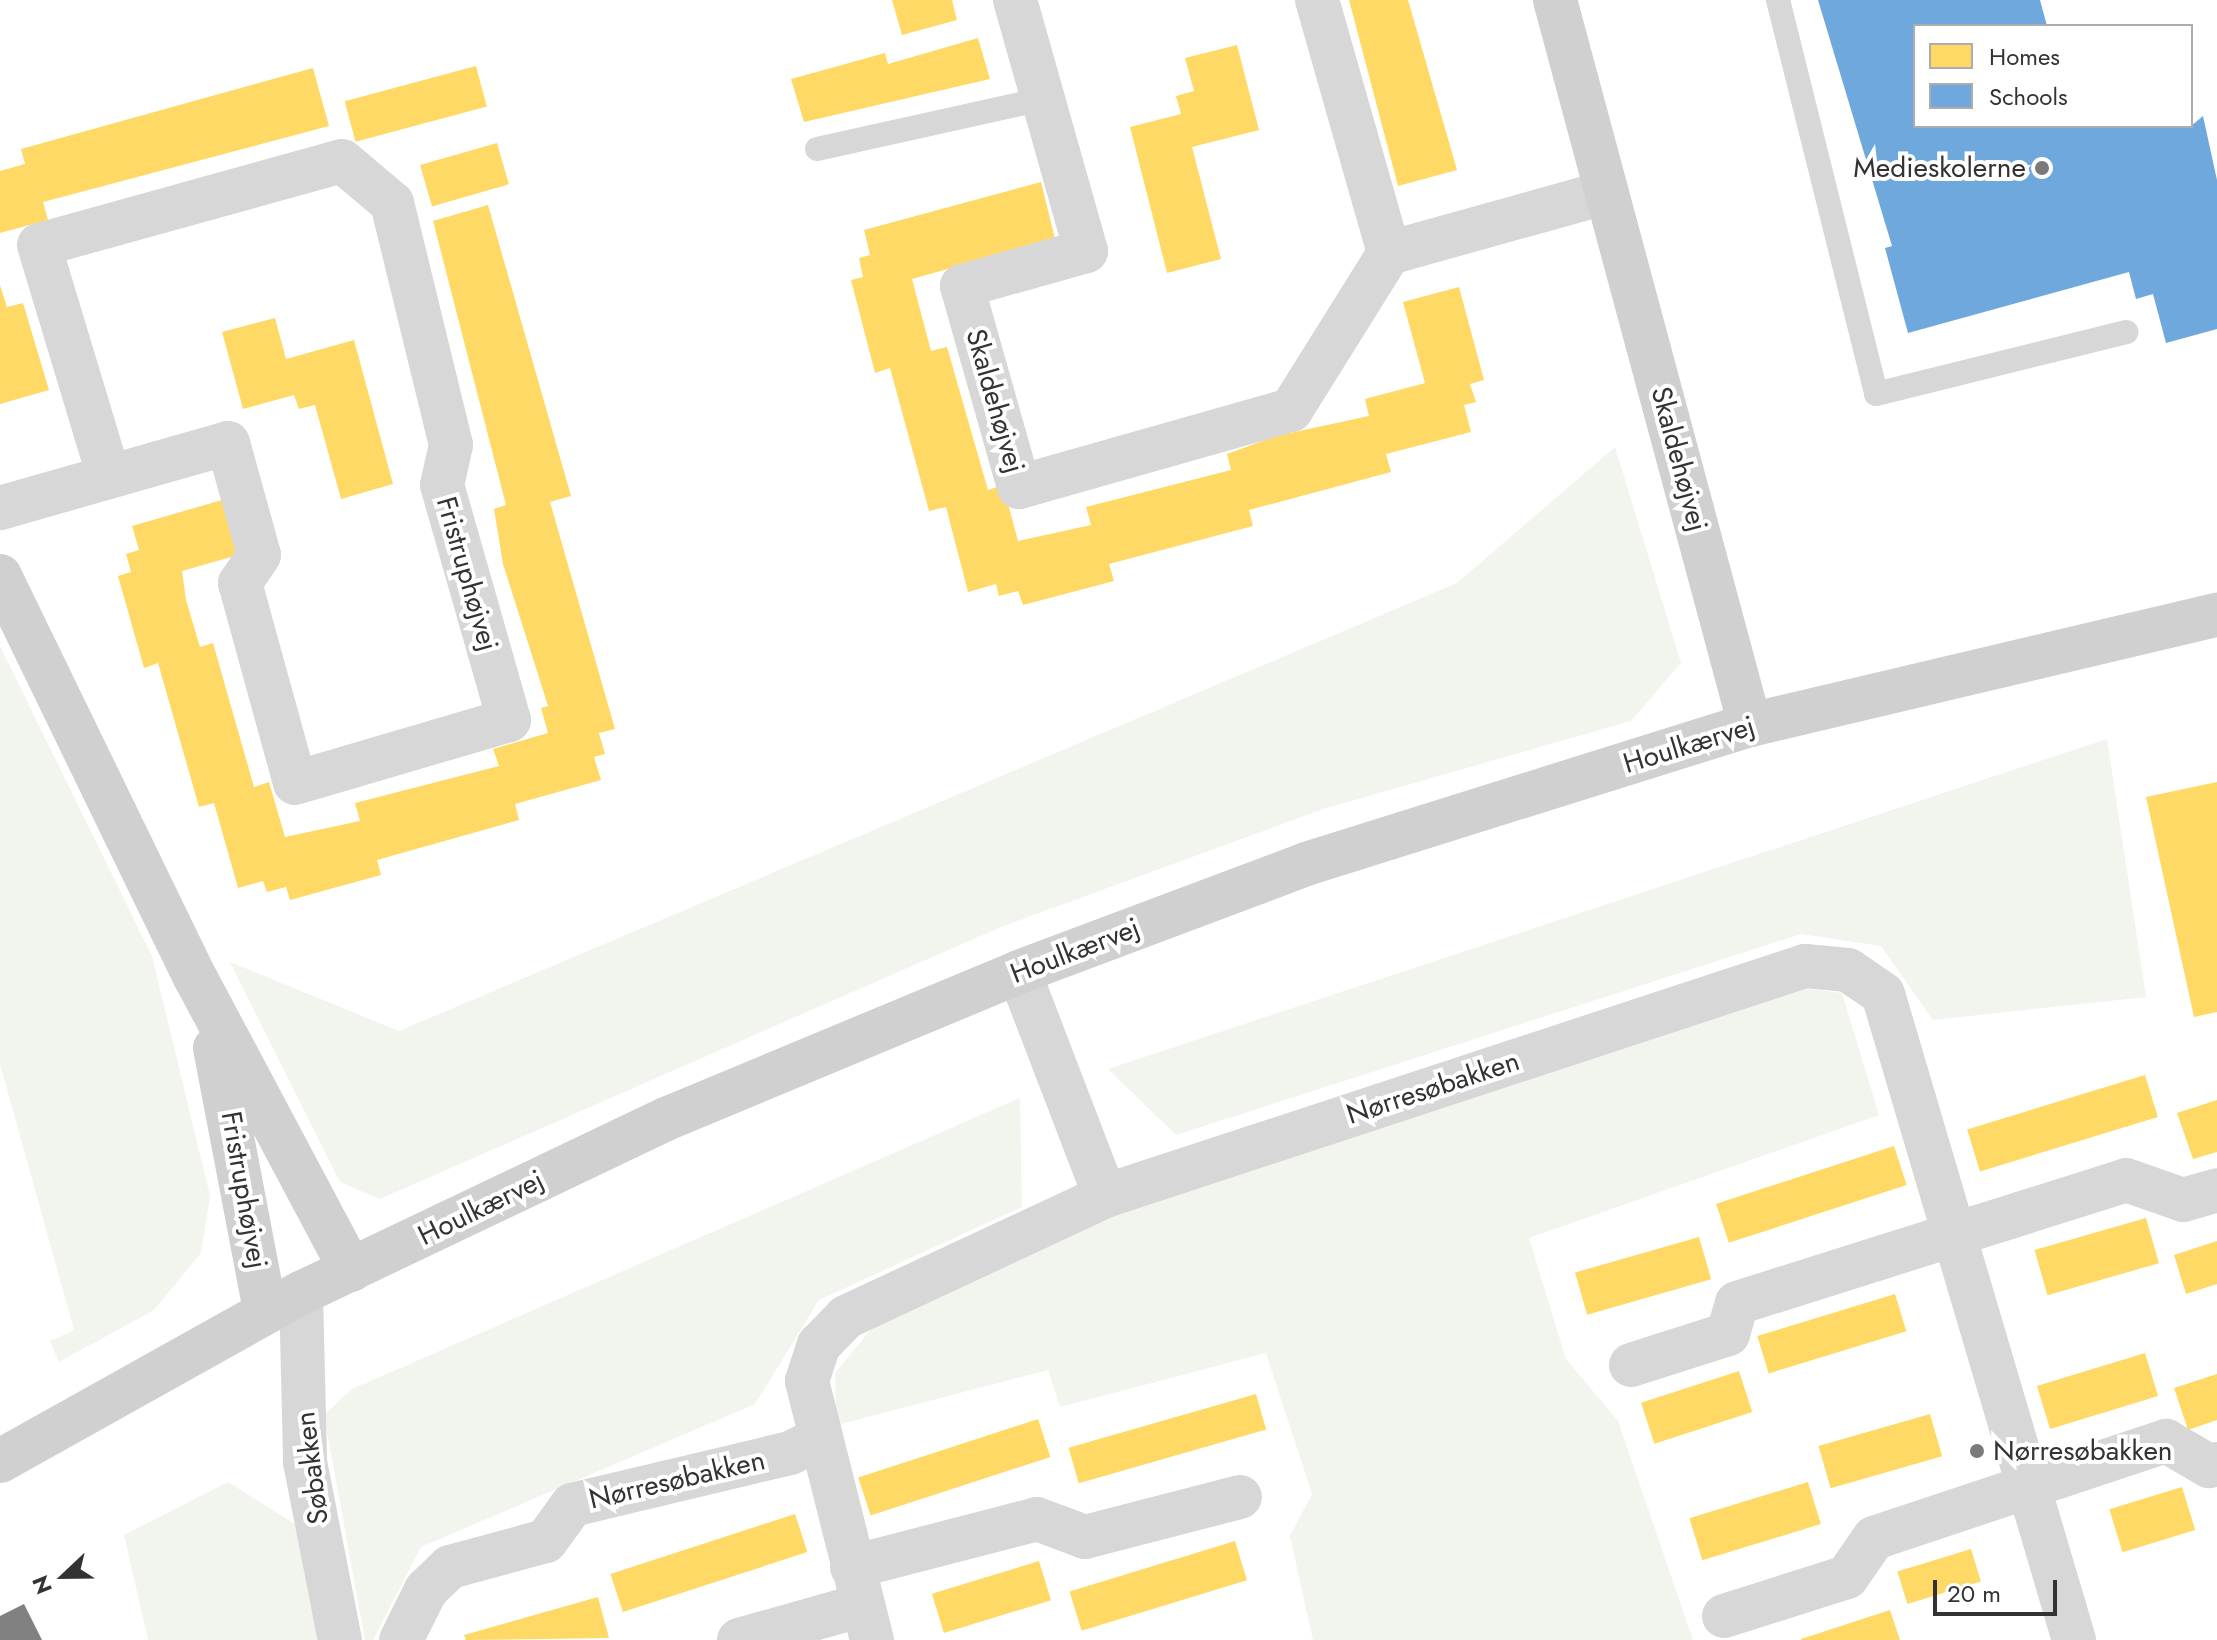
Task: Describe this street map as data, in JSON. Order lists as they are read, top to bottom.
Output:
{
  "streets": {
    "street": [
      "Skaldehøjvej",
      "Fristruphøjvej",
      "Houlkærvej",
      "Nørresøbakken",
      "Søbakken"
    ]
  },
  "crossings": [
    ["Skaldehøjvej", "Houlkærvej"],
    ["Fristruphøjvej", "Houlkærvej"],
    ["Fristruphøjvej", "Søbakken"],
    ["Houlkærvej", "Søbakken"]
  ],
  "places": ["Medieskolerne", "Nørresøbakken"],
  "legend": ["Homes", "Schools"],
  "scale_bar": "20 m",
  "north": "left"
}
